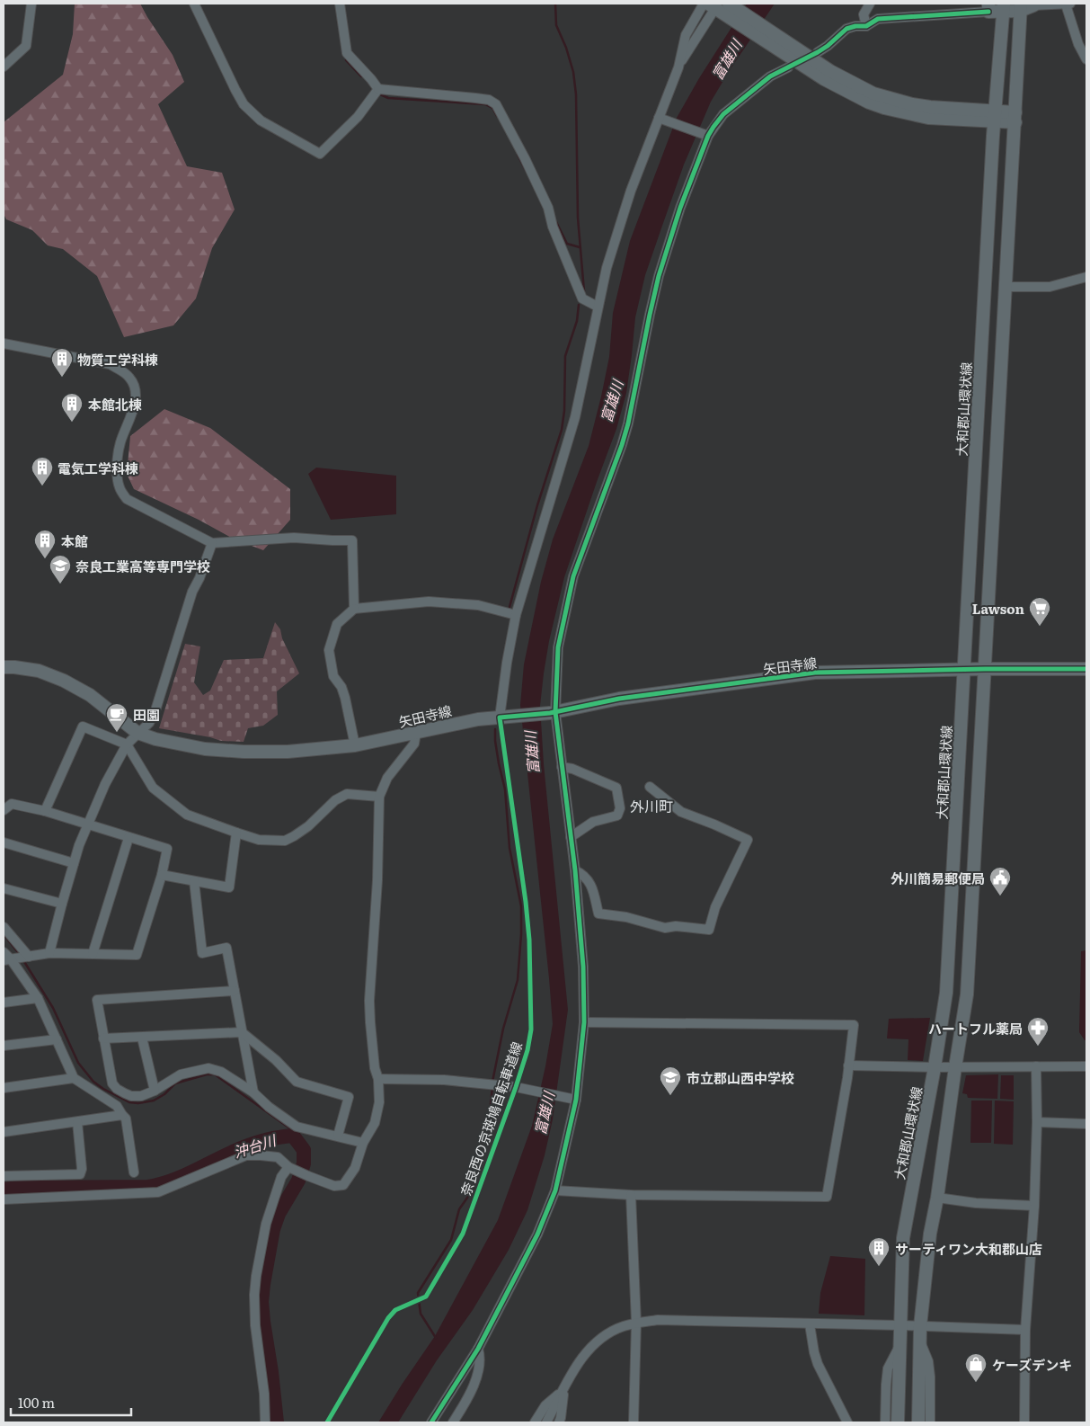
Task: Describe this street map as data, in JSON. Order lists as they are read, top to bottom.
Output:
{
  "streets": {
    "main road": ["大和郡山環状線", "矢田寺線"],
    "cycle path": ["奈良西の京斑鳩自転車道線"]
  },
  "crossings": [
    ["大和郡山環状線", "矢田寺線"]
  ],
  "districts": ["外川町"],
  "water": ["富雄川", "沖台川"],
  "places": {
    "building": [
      "物質工学科棟",
      "本館北棟",
      "電気工学科棟",
      "本館",
      "サーティワン大和郡山店"
    ],
    "school or university": ["奈良工業高等専門学校", "市立郡山西中学校"],
    "supermarket": ["Lawson"],
    "cafe": ["田園"],
    "public building": ["外川簡易郵便局"],
    "pharmacy": ["ハートフル薬局"],
    "shop": ["ケーズデンキ"]
  },
  "scale_bar": "100 m"
}
